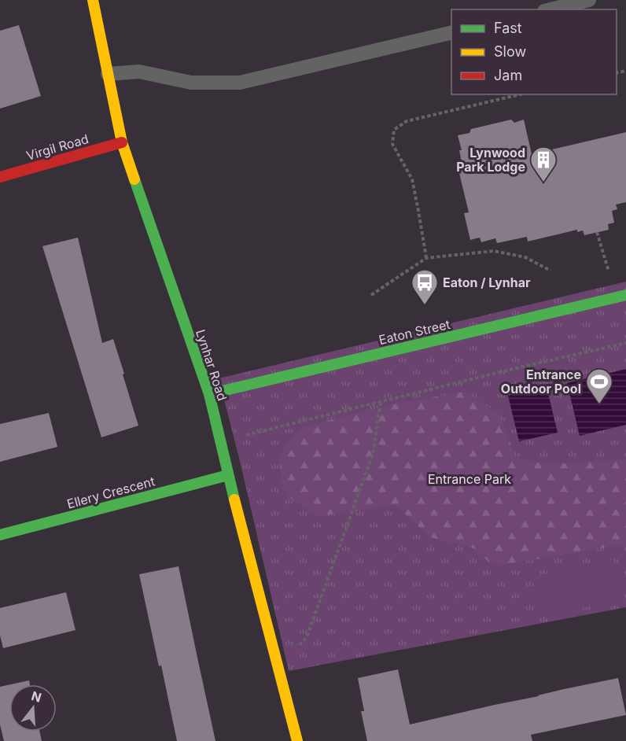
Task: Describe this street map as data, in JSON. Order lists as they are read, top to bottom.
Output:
{
  "streets": {
    "street": [
      "Virgil Road",
      "Eaton Street",
      "Lynhar Road",
      "Ellery Crescent"
    ]
  },
  "crossings": [
    ["Virgil Road", "Lynhar Road"],
    ["Eaton Street", "Lynhar Road"],
    ["Lynhar Road", "Ellery Crescent"]
  ],
  "parks": ["Entrance Park"],
  "places": {
    "building": ["Lynwood Park Lodge"],
    "bus stop": ["Eaton / Lynhar"],
    "sports": ["Entrance Outdoor Pool"]
  },
  "legend": ["Fast", "Slow", "Jam"],
  "north": "top"
}
